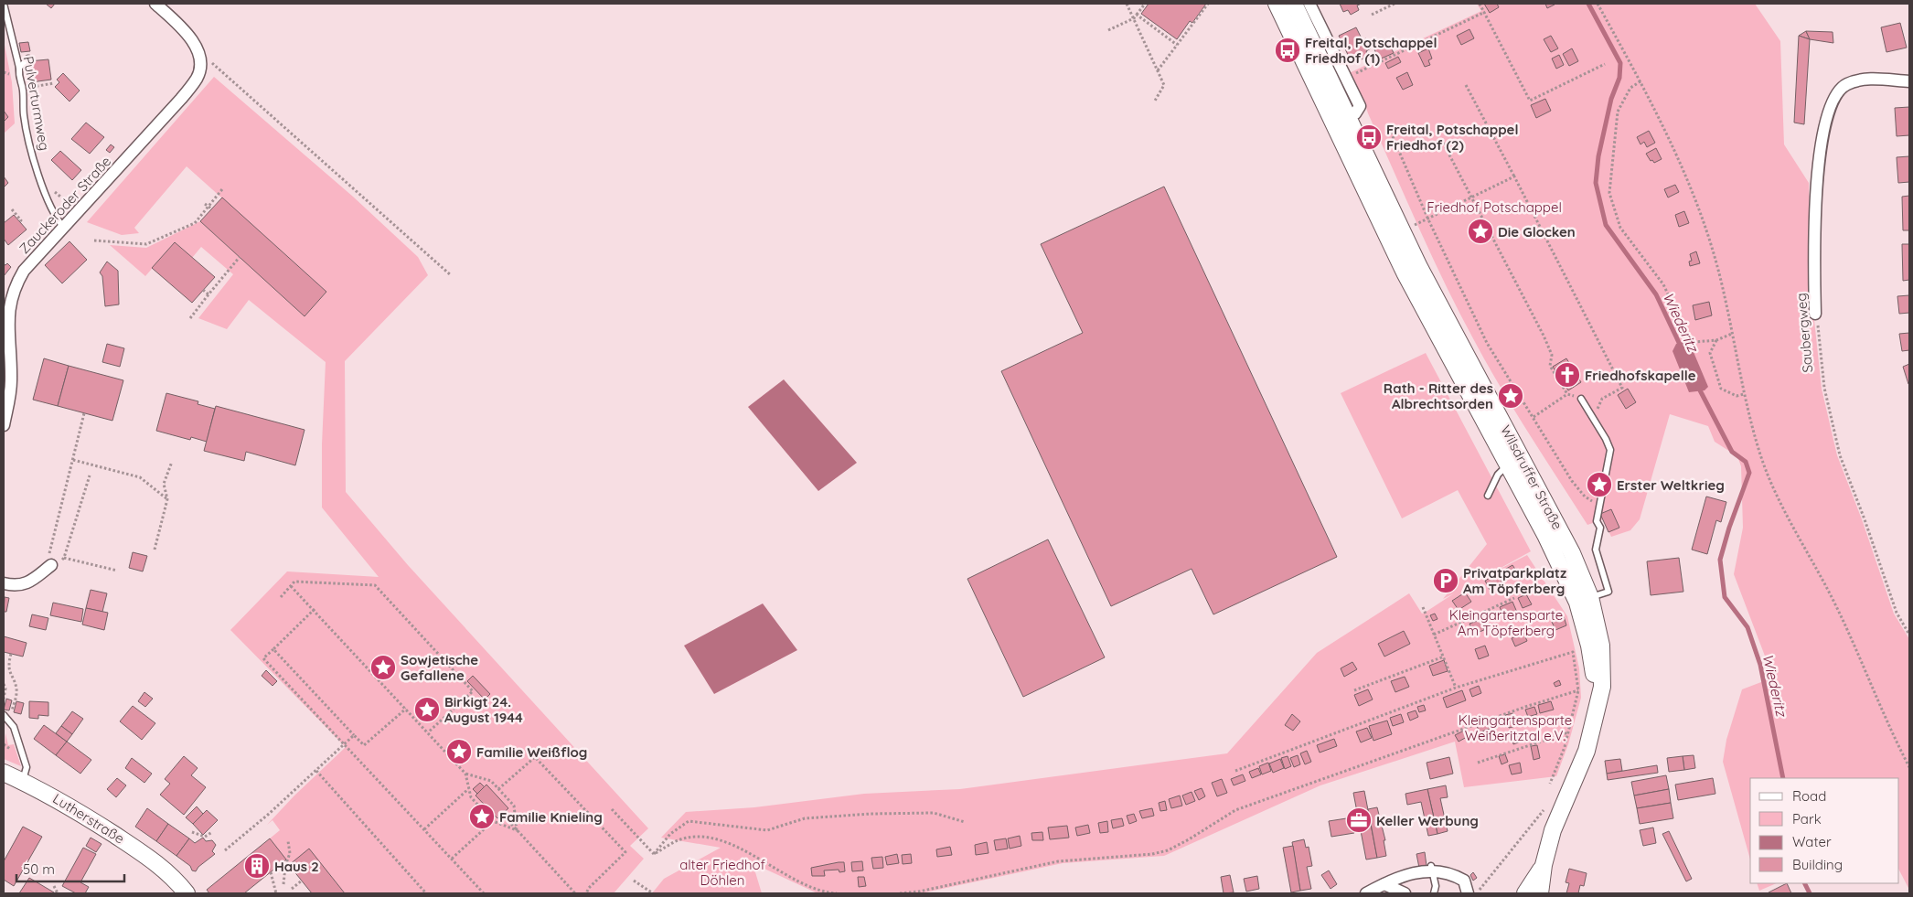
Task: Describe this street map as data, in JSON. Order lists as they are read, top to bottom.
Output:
{
  "streets": {
    "main road": ["Wilsdruffer Straße", "Lutherstraße"],
    "street": ["Zauckeroder Straße", "Saubergweg"],
    "lane": ["Pulverturmweg"]
  },
  "crossings": [
    ["Pulverturmweg", "Zauckeroder Straße"]
  ],
  "water": ["Wiederitz"],
  "parks": [
    "Friedhof Potschappel",
    "Kleingartensparte Am Töpferberg",
    "Kleingartensparte Weißeritztal e.V.",
    "alter Friedhof Döhlen"
  ],
  "places": {
    "bus stop": ["Freital, Potschappel Friedhof (1)", "Freital, Potschappel Friedhof (2)"],
    "place": [
      "Die Glocken",
      "Rath - Ritter des Albrechtsorden",
      "Erster Weltkrieg",
      "Sowjetische Gefallene",
      "Birkigt 24. August 1944",
      "Familie Weißflog",
      "Familie Knieling"
    ],
    "church": ["Friedhofskapelle"],
    "parking": ["Privatparkplatz Am Töpferberg"],
    "office": ["Keller Werbung"],
    "building": ["Haus 2"]
  },
  "legend": [
    "Road",
    "Park",
    "Water",
    "Building"
  ],
  "scale_bar": "50 m"
}
